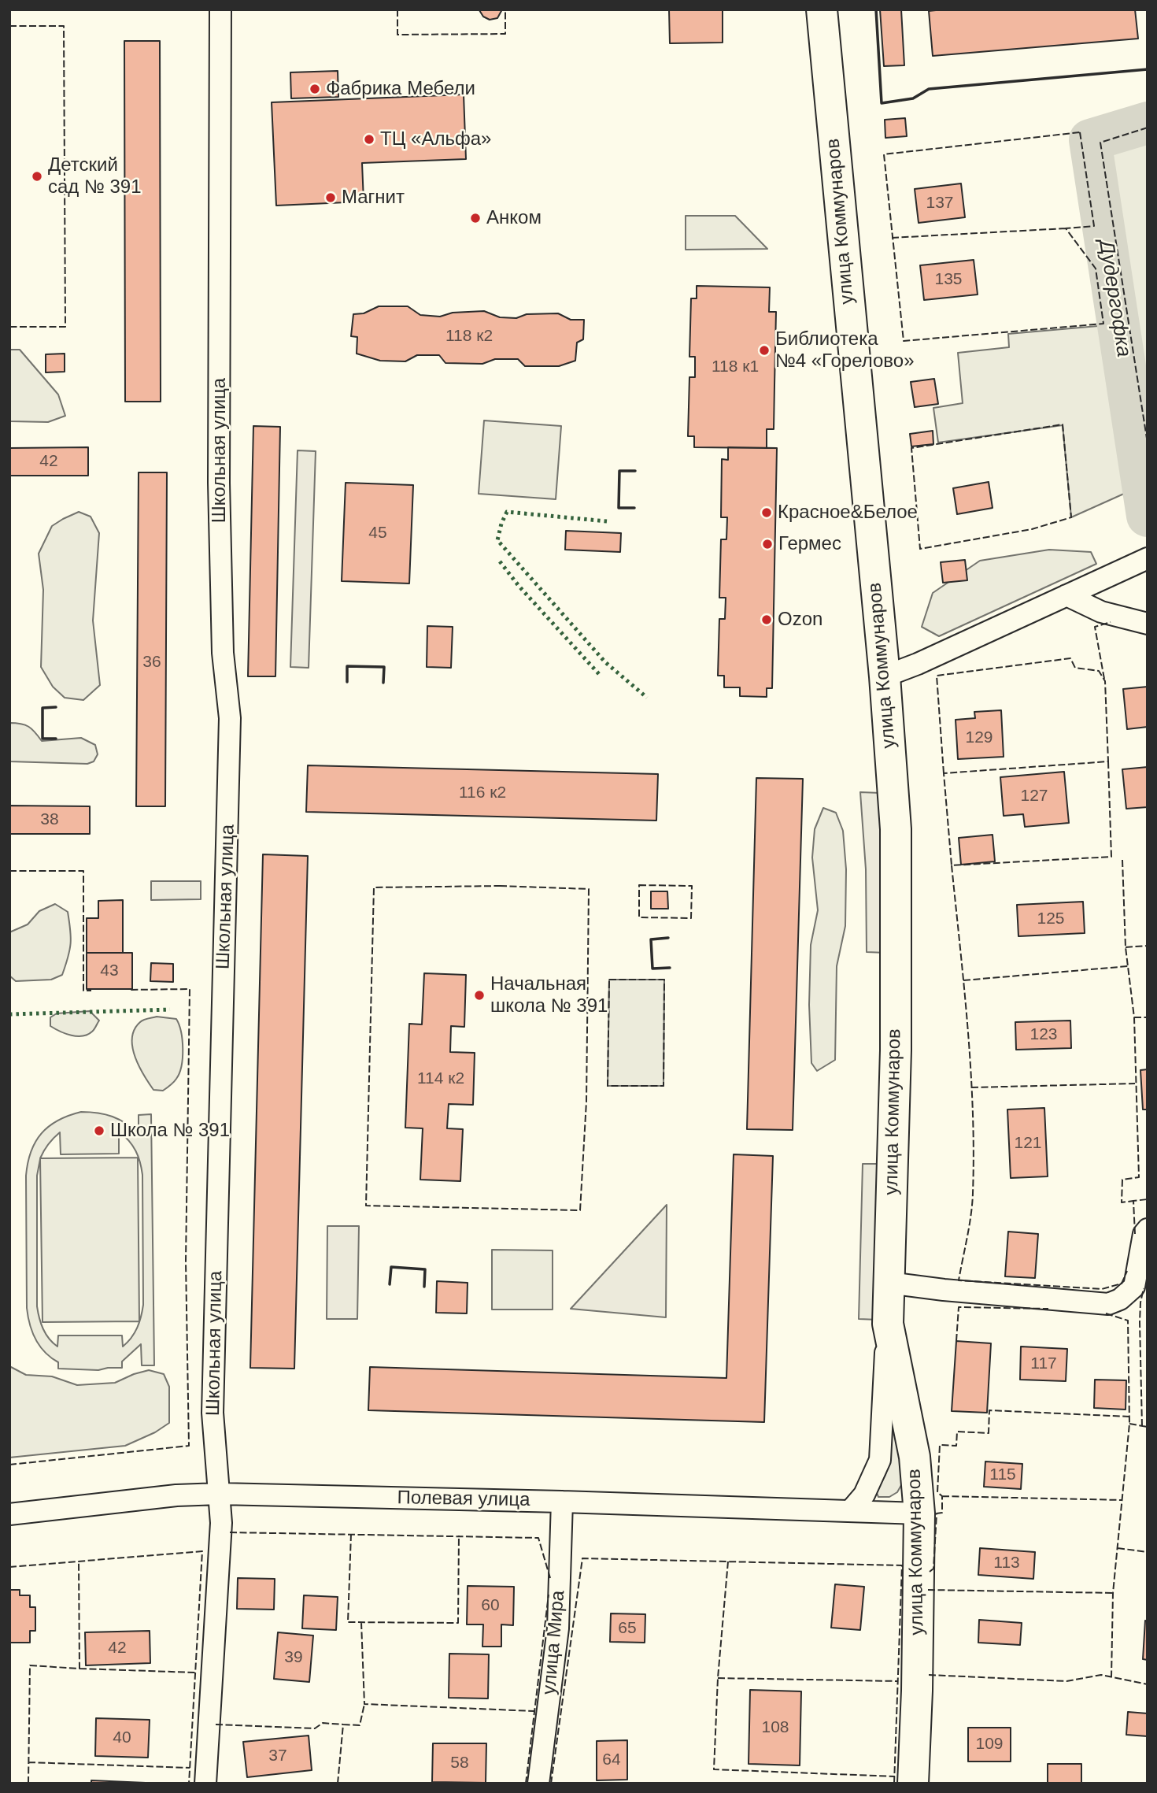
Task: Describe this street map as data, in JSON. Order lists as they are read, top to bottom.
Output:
{
  "streets": {
    "street": [
      "улица Коммунаров",
      "Школьная улица",
      "Полевая улица",
      "улица Мира"
    ]
  },
  "crossings": [
    ["улица Коммунаров", "Полевая улица"],
    ["Школьная улица", "Полевая улица"],
    ["Полевая улица", "улица Мира"]
  ],
  "water": ["Дудергофка"],
  "places": [
    "Фабрика Мебели",
    "ТЦ «Альфа»",
    "Детский сад № 391",
    "Магнит",
    "Анком",
    "Библиотека №4 «Горелово»",
    "Красное&Белое",
    "Гермес",
    "Ozon",
    "Начальная школа № 391",
    "Школа № 391"
  ],
  "house_numbers": [
    "137",
    "135",
    "118 к2",
    "118 к1",
    "42",
    "45",
    "36",
    "129",
    "116 к2",
    "127",
    "38",
    "125",
    "43",
    "123",
    "114 к2",
    "121",
    "117",
    "115",
    "113",
    "60",
    "65",
    "42",
    "39",
    "108",
    "40",
    "109",
    "37",
    "64",
    "58"
  ]
}
